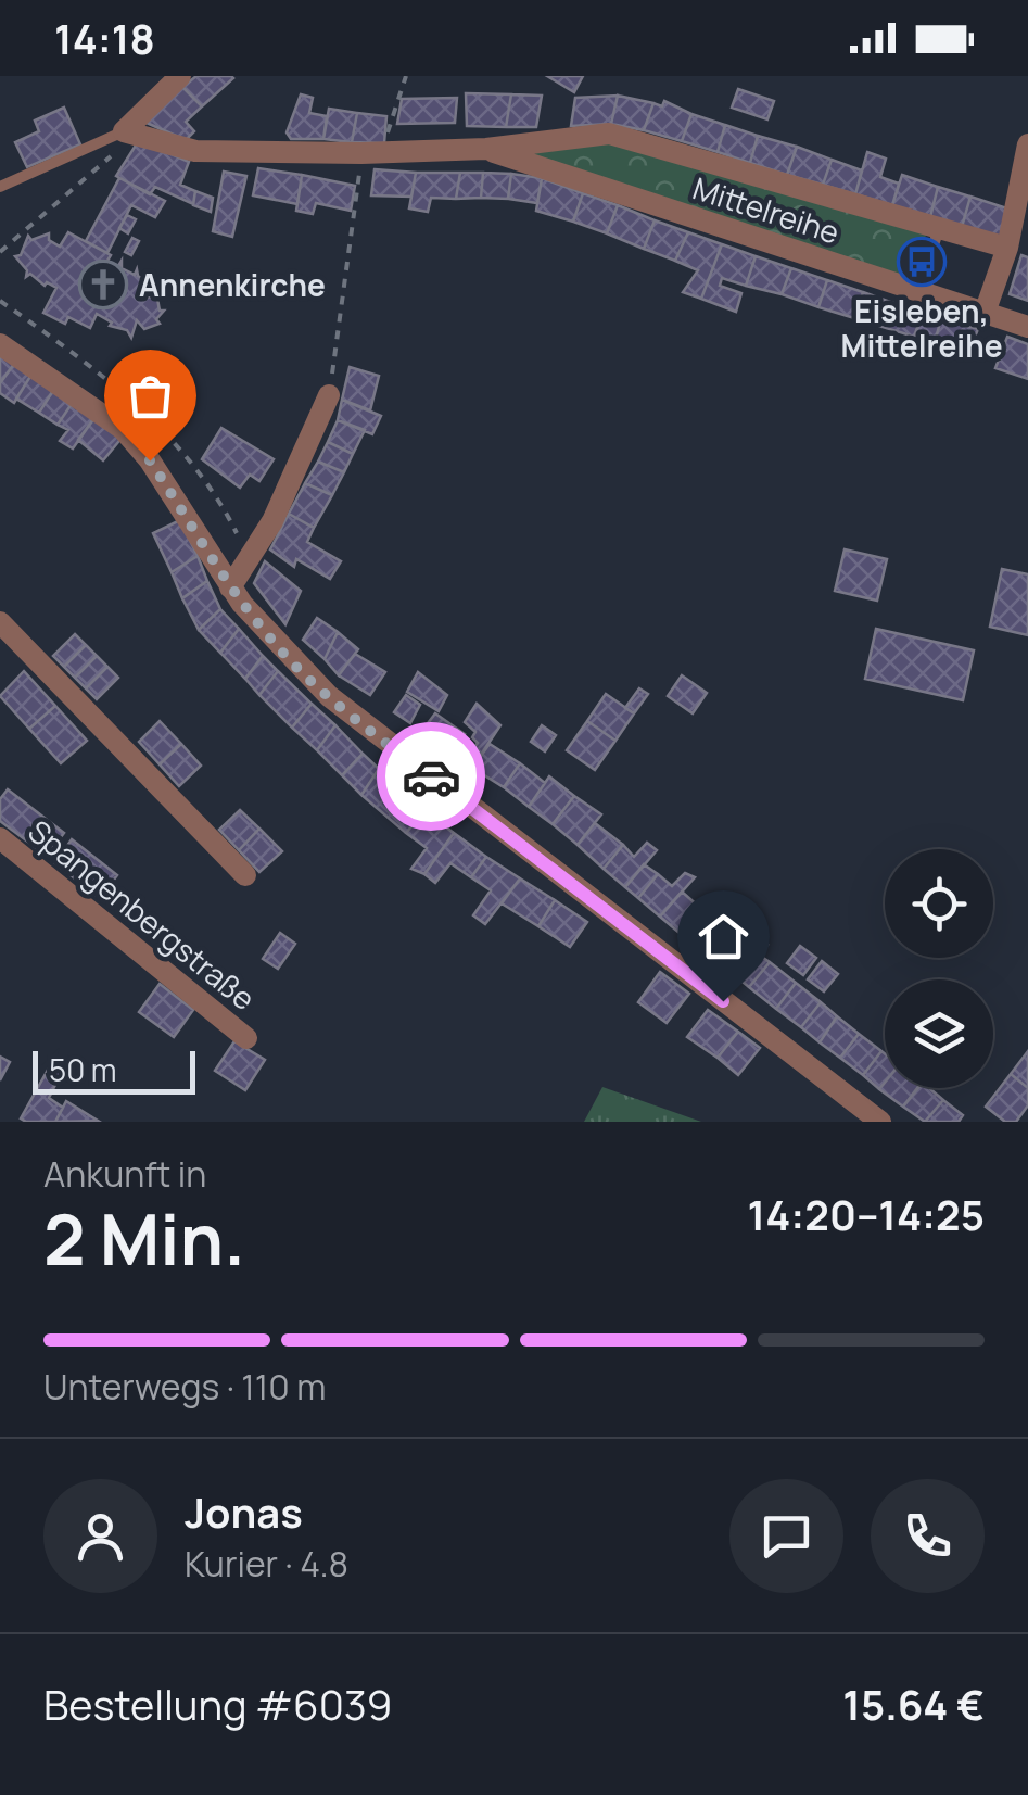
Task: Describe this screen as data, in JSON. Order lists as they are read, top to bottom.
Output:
{
  "streets": {
    "street": ["Mittelreihe", "Spangenbergstraße"]
  },
  "places": {
    "bus stop": ["Eisleben, Mittelreihe"],
    "church": ["Annenkirche"]
  },
  "scale_bar": "50 m",
  "page": {
    "status": "14:18",
    "scale": "50 m",
    "heading": ["2 Min.", "Ankunft in", "14:20–14:25"],
    "panel": [
      "Jonas",
      "Kurier · 4.8",
      "Bestellung #6039",
      "15.64 €"
    ],
    "bar": "Unterwegs · 110 m"
  }
}
